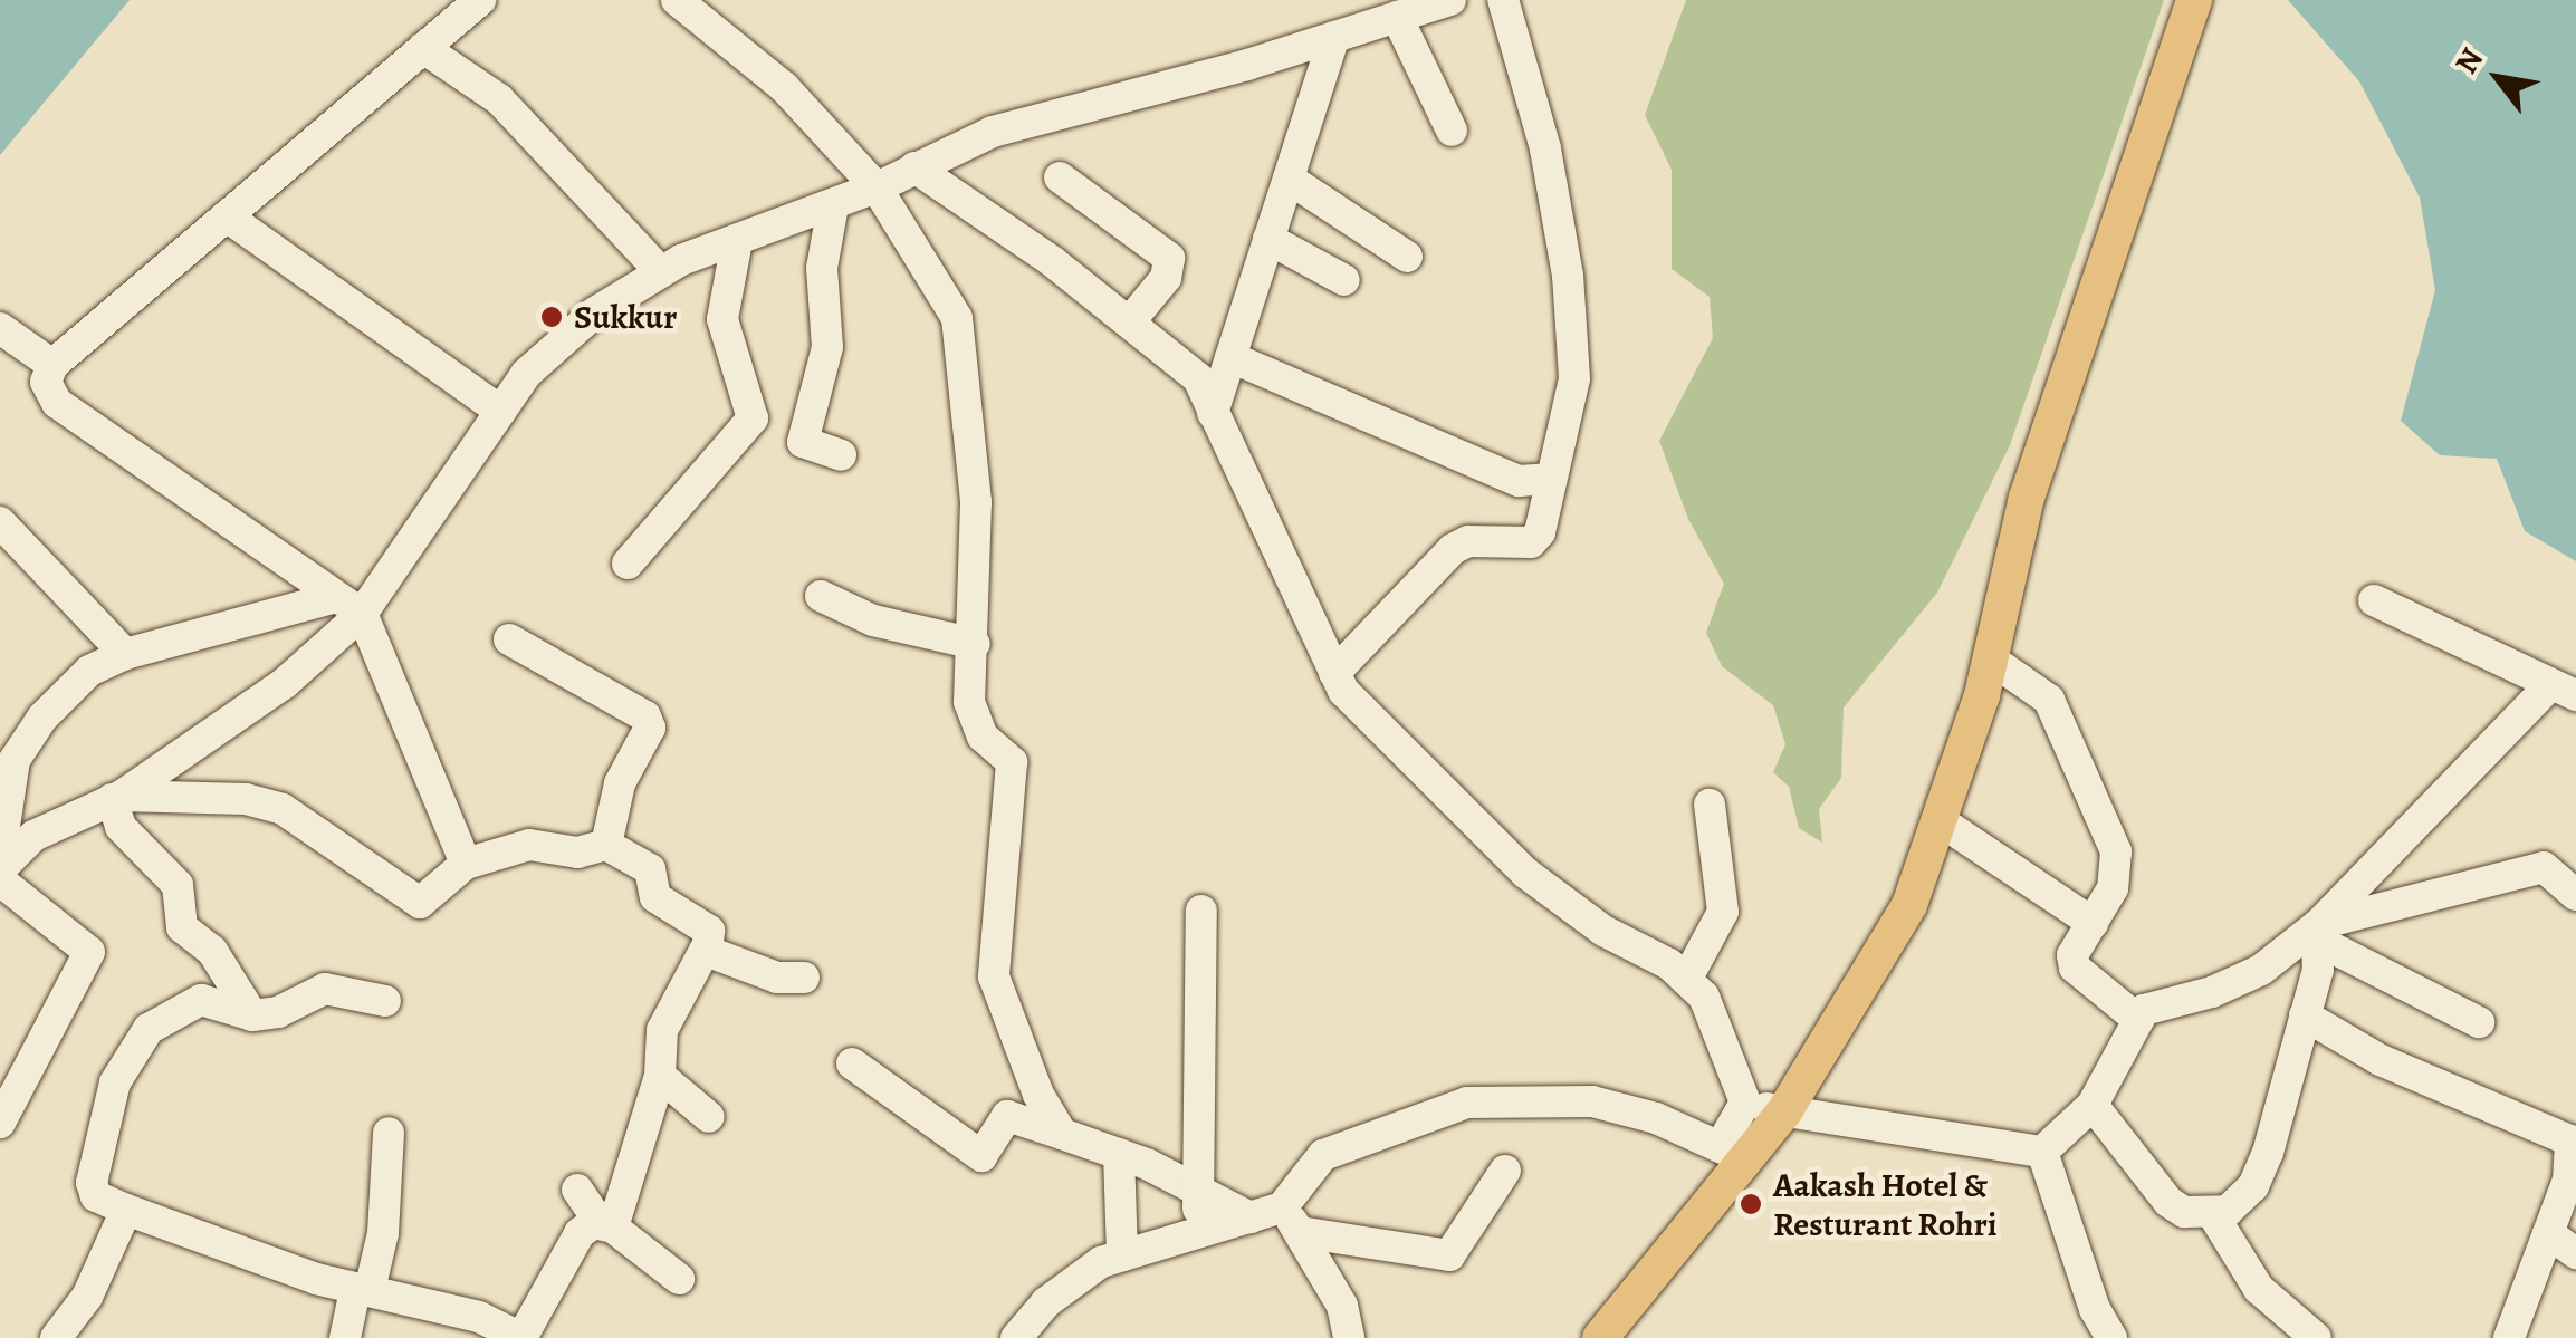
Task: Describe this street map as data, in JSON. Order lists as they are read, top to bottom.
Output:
{
  "places": ["Sukkur", "Aakash Hotel & Resturant Rohri"],
  "north": "top left"
}
